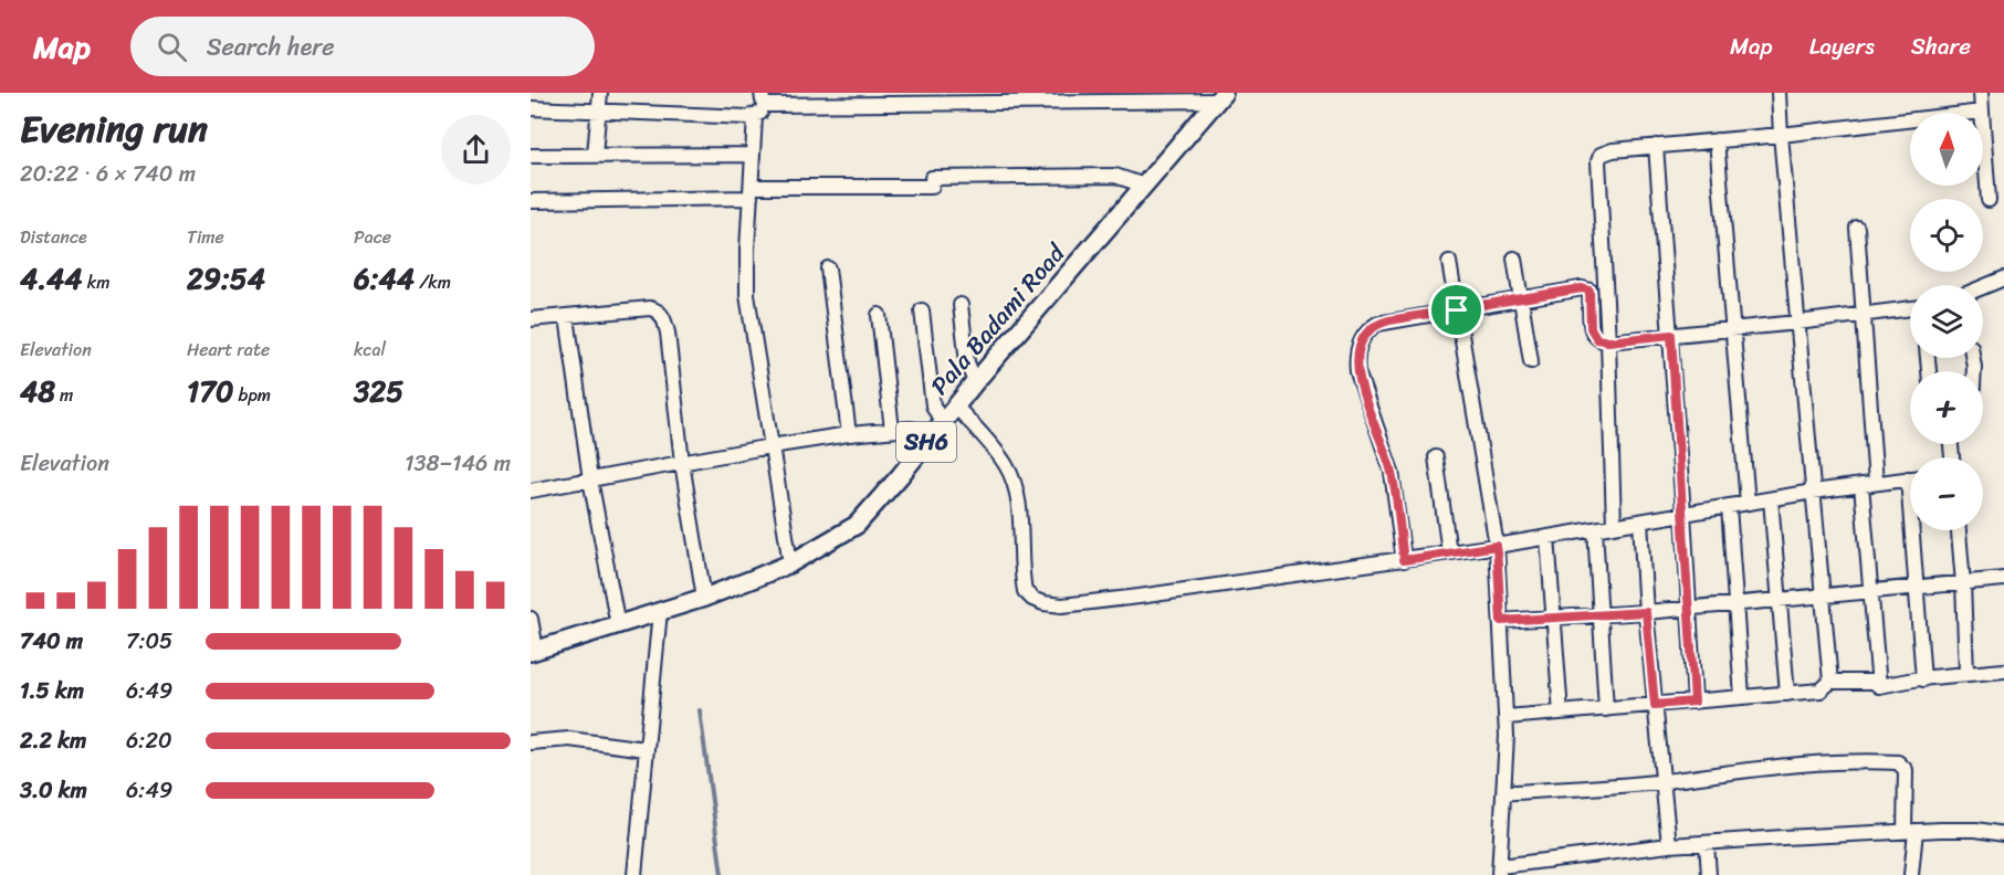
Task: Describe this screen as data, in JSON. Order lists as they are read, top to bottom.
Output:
{
  "streets": {
    "main road": ["Pala Badami Road", "SH6"]
  },
  "north": "top",
  "page": {
    "header": "Map",
    "search": "Search here",
    "nav": ["Map", "Layers", "Share"],
    "heading": ["Evening run", "20:22 · 6 × 740 m"],
    "map_buttons": ["+", "−"],
    "stats": [
      ["Distance", "4.44 km"],
      ["Time", "29:54"],
      ["Pace", "6:44 /km"],
      ["Elevation", "48 m"],
      ["Heart rate", "170 bpm"],
      ["kcal", "325"]
    ],
    "chart": ["Elevation", "138–146 m"],
    "list": [
      {
        "name": "740 m",
        "note": "7:05"
      },
      {
        "name": "1.5 km",
        "note": "6:49"
      },
      {
        "name": "2.2 km",
        "note": "6:20"
      },
      {
        "name": "3.0 km",
        "note": "6:49"
      }
    ]
  }
}
